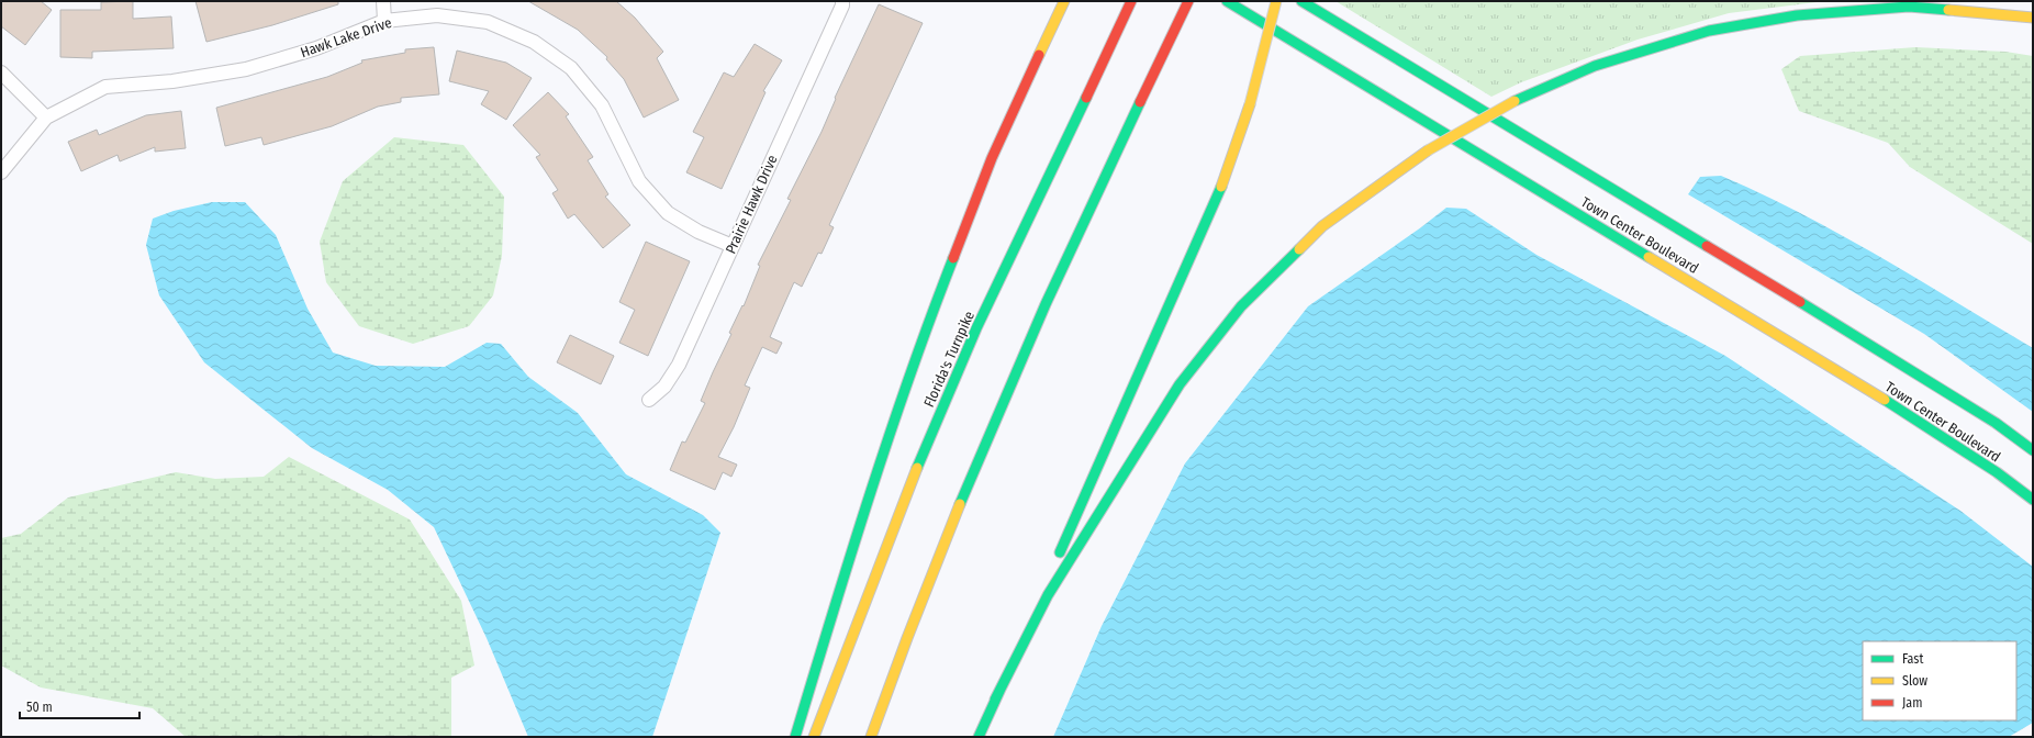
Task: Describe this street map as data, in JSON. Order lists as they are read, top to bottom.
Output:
{
  "streets": {
    "main road": ["Town Center Boulevard", "Florida's Turnpike"],
    "street": ["Hawk Lake Drive", "Prairie Hawk Drive"]
  },
  "crossings": [
    ["Hawk Lake Drive", "Prairie Hawk Drive"]
  ],
  "legend": ["Fast", "Slow", "Jam"],
  "scale_bar": "50 m"
}
